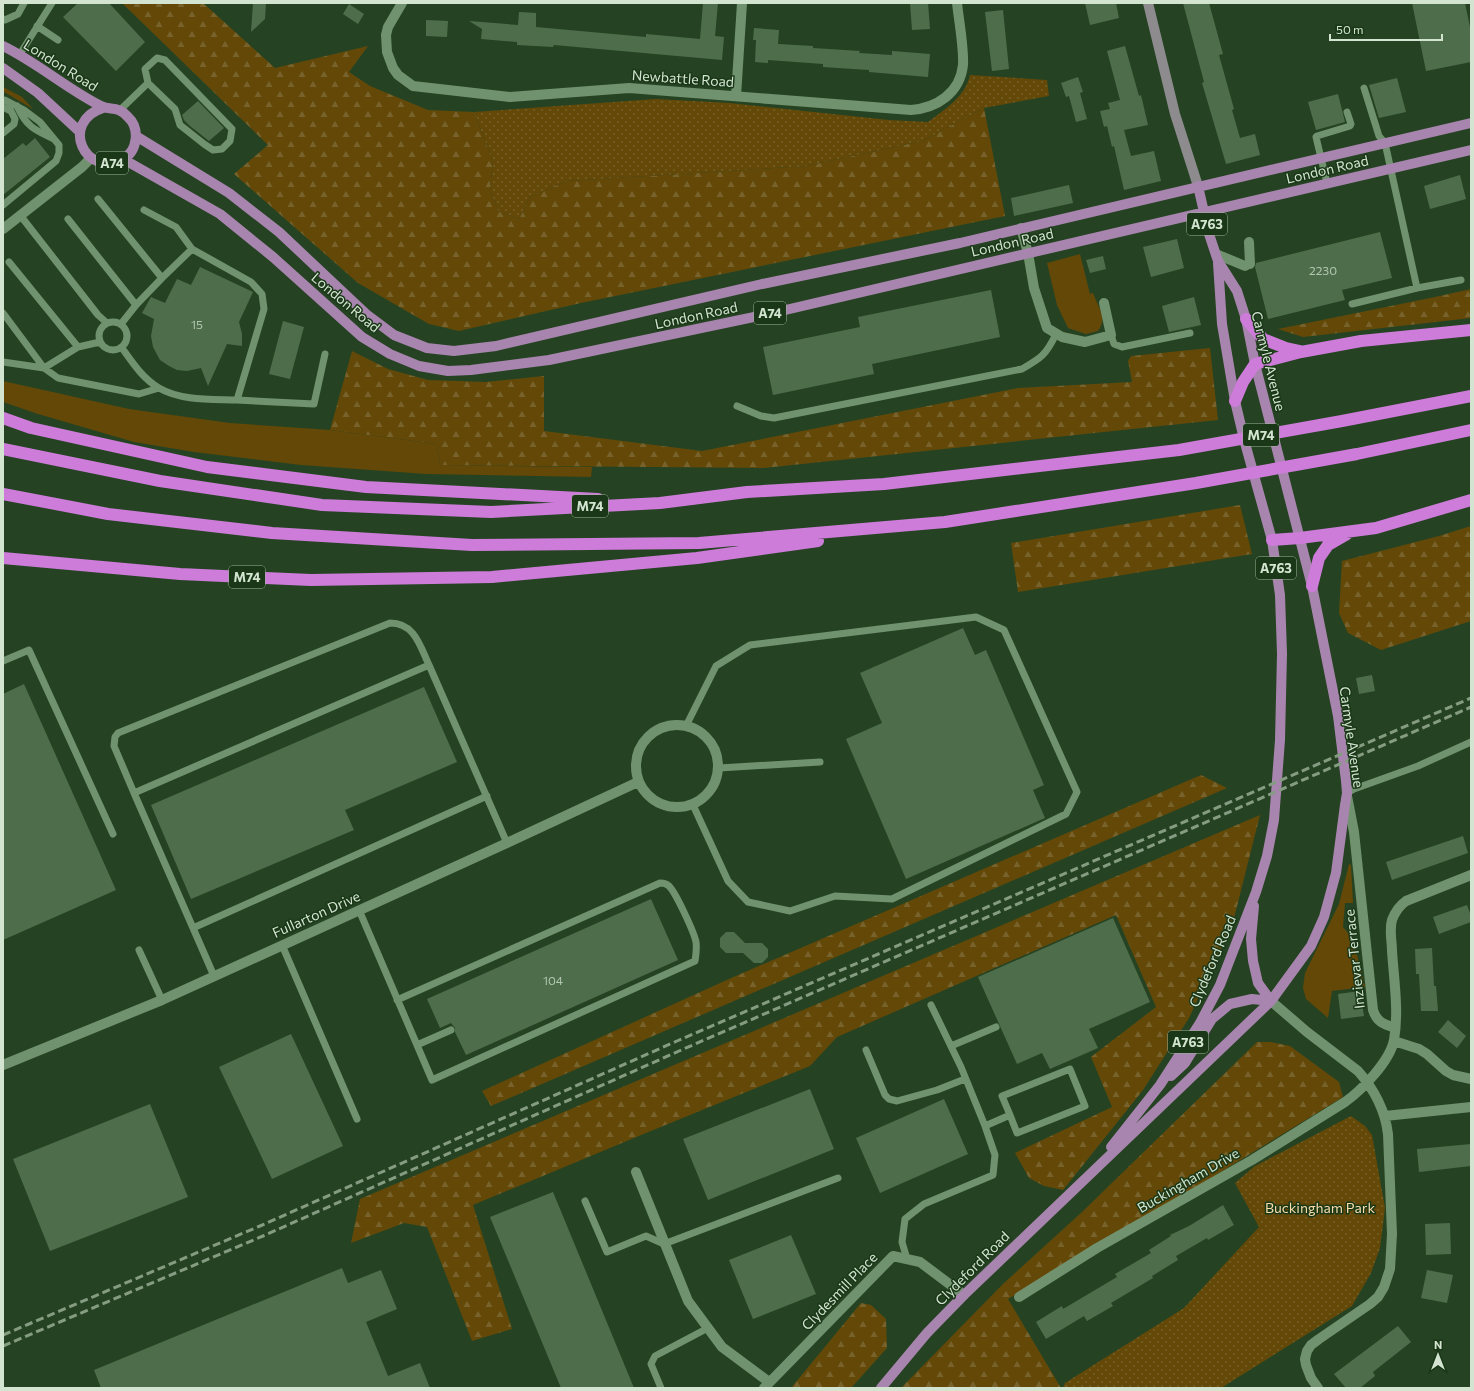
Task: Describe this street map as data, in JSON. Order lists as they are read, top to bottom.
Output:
{
  "streets": {
    "highway": ["A763", "M74"],
    "main road": [
      "London Road",
      "A74",
      "Carmyle Avenue",
      "Clydeford Road"
    ],
    "street": [
      "Newbattle Road",
      "Fullarton Drive",
      "Inzievar Terrace",
      "Buckingham Drive",
      "Clydesmill Place"
    ]
  },
  "crossings": [
    ["London Road", "A74"],
    ["London Road", "Carmyle Avenue"],
    ["A763", "Carmyle Avenue"],
    ["Carmyle Avenue", "Inzievar Terrace"],
    ["Carmyle Avenue", "Clydeford Road"],
    ["Clydeford Road", "Clydesmill Place"]
  ],
  "parks": ["Buckingham Park"],
  "house_numbers": ["2230", "15", "104"],
  "scale_bar": "50 m",
  "north": "top"
}
